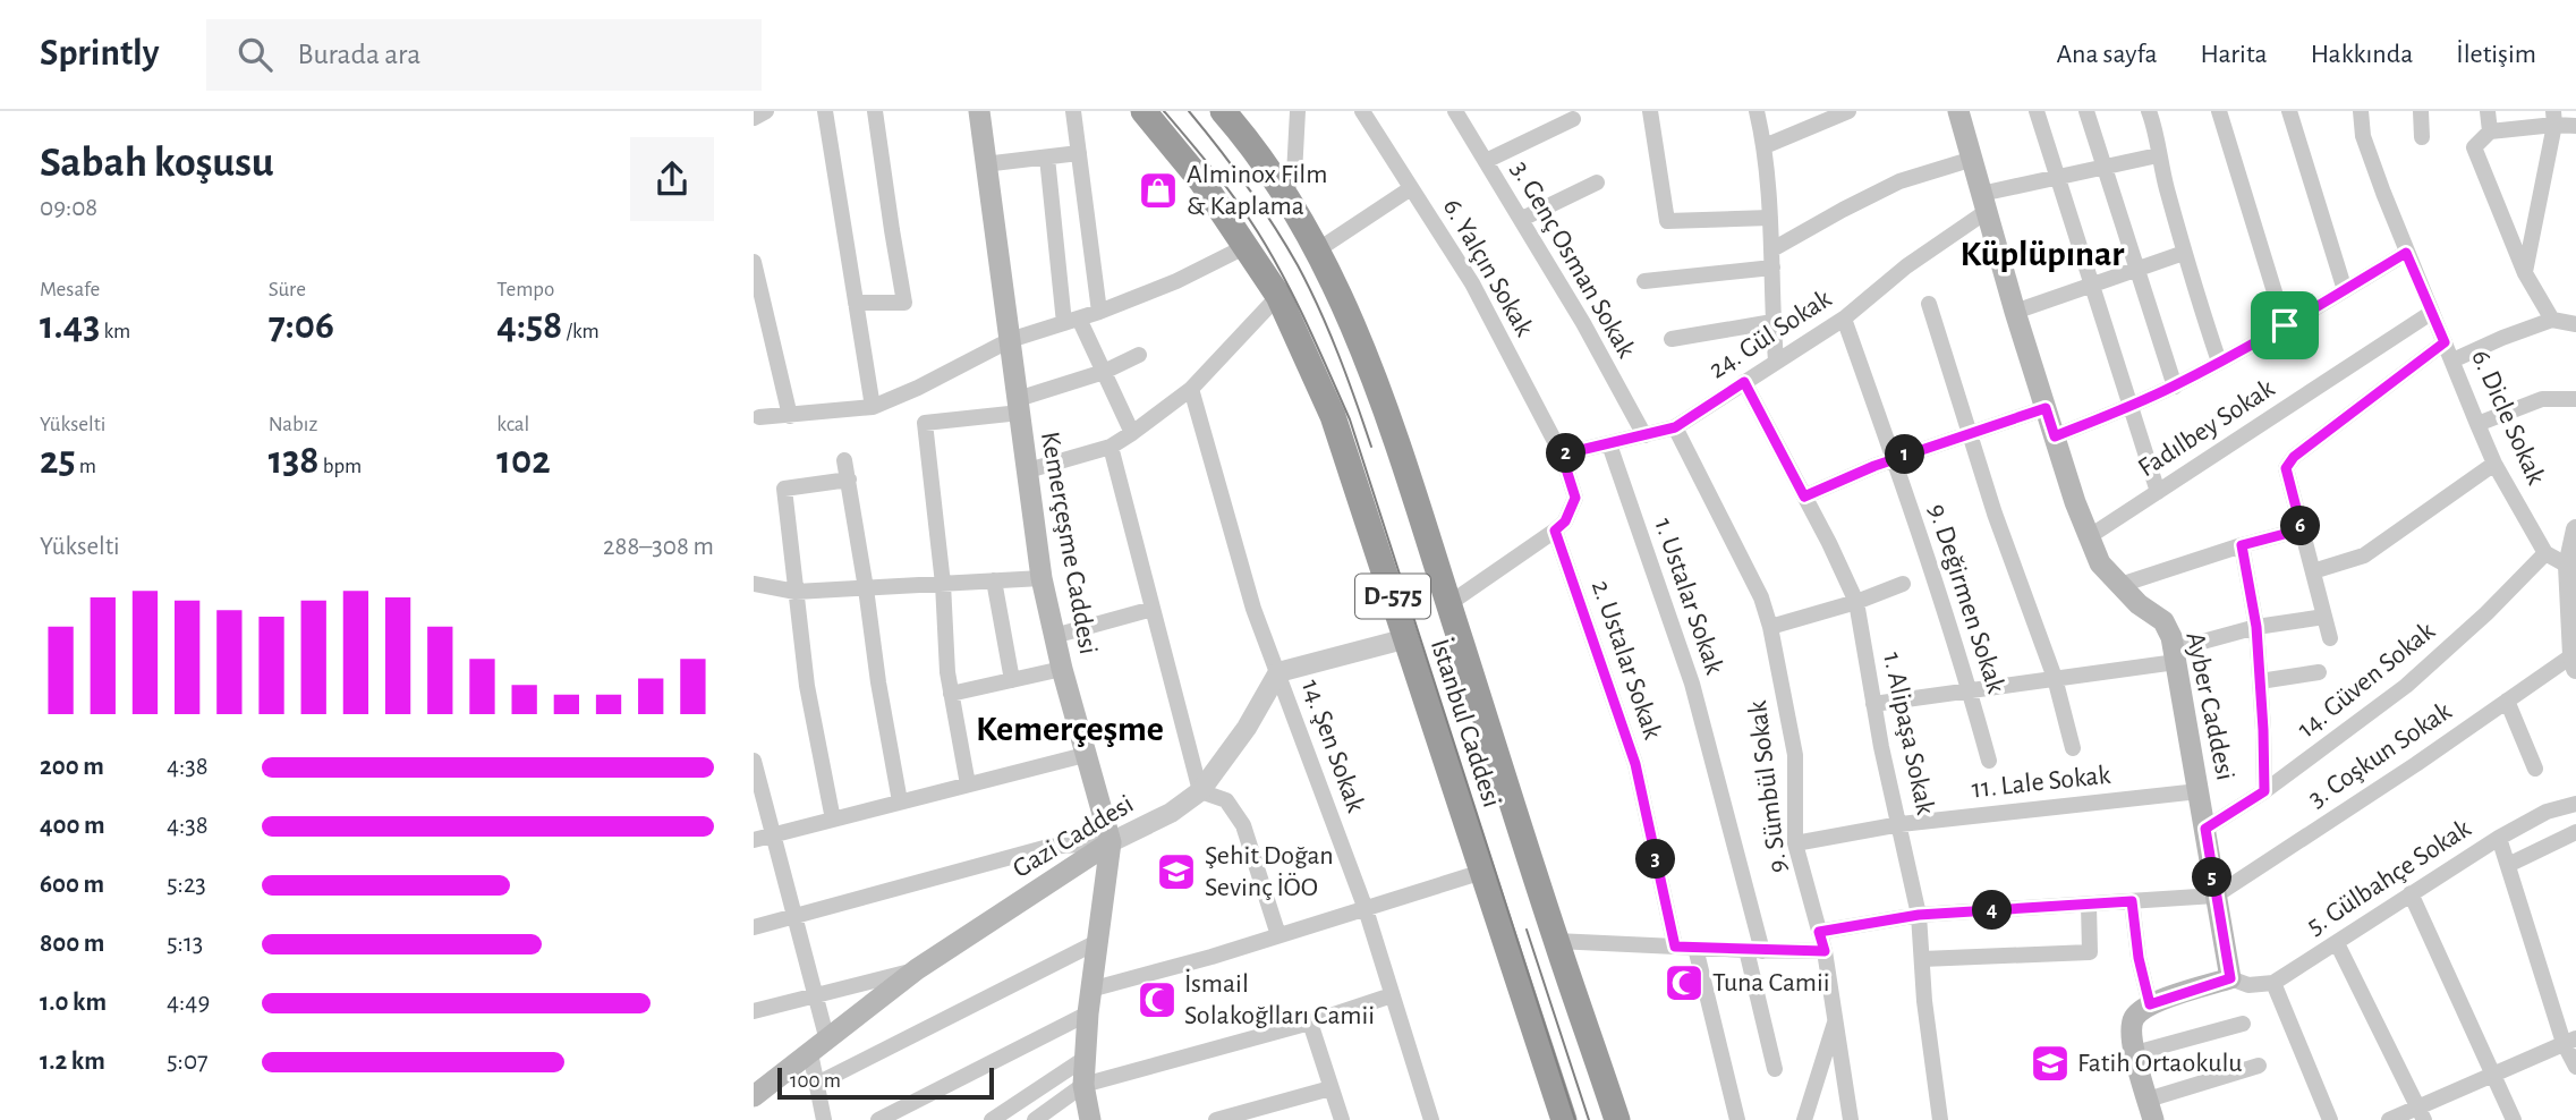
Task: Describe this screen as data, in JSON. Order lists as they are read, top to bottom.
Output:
{
  "streets": {
    "highway": ["D-575", "İstanbul Caddesi"],
    "main road": ["Kemerçeşme Caddesi", "Ayber Caddesi", "Gazi Caddesi"],
    "street": [
      "3. Genç Osman Sokak",
      "6. Yalçın Sokak",
      "24. Gül Sokak",
      "6. Dicle Sokak",
      "Fadılbey Sokak",
      "1. Ustalar Sokak",
      "9. Değirmen Sokak",
      "2. Ustalar Sokak",
      "14. Güven Sokak",
      "1. Alipaşa Sokak",
      "14. Şen Sokak",
      "3. Coşkun Sokak",
      "11. Lale Sokak",
      "9. Sümbül Sokak",
      "5. Gülbahçe Sokak"
    ]
  },
  "crossings": [
    ["3. Genç Osman Sokak", "24. Gül Sokak"],
    ["6. Yalçın Sokak", "24. Gül Sokak"],
    ["6. Yalçın Sokak", "2. Ustalar Sokak"],
    ["24. Gül Sokak", "1. Ustalar Sokak"],
    ["24. Gül Sokak", "9. Değirmen Sokak"],
    ["24. Gül Sokak", "Ayber Caddesi"],
    ["24. Gül Sokak", "1. Alipaşa Sokak"],
    ["24. Gül Sokak", "9. Sümbül Sokak"],
    ["6. Dicle Sokak", "Fadılbey Sokak"],
    ["6. Dicle Sokak", "14. Güven Sokak"],
    ["Fadılbey Sokak", "Ayber Caddesi"],
    ["Kemerçeşme Caddesi", "Gazi Caddesi"],
    ["14. Güven Sokak", "Ayber Caddesi"],
    ["Ayber Caddesi", "3. Coşkun Sokak"],
    ["Ayber Caddesi", "11. Lale Sokak"],
    ["1. Alipaşa Sokak", "11. Lale Sokak"],
    ["14. Şen Sokak", "Gazi Caddesi"],
    ["11. Lale Sokak", "9. Sümbül Sokak"]
  ],
  "districts": ["Küplüpınar", "Kemerçeşme"],
  "places": {
    "shop": ["Alminox Film & Kaplama"],
    "school or university": ["Şehit Doğan Sevinç İÖO", "Fatih Ortaokulu"],
    "mosque": ["Tuna Camii", "İsmail Solakoğlları Camii"]
  },
  "scale_bar": "100 m",
  "page": {
    "header": "Sprintly",
    "search": "Burada ara",
    "nav": [
      "Ana sayfa",
      "Harita",
      "Hakkında",
      "İletişim"
    ],
    "heading": ["Sabah koşusu", "09:08"],
    "stats": [
      ["Mesafe", "1.43 km"],
      ["Süre", "7:06"],
      ["Tempo", "4:58 /km"],
      ["Yükselti", "25 m"],
      ["Nabız", "138 bpm"],
      ["kcal", "102"]
    ],
    "pins": [
      "2",
      "1",
      "6",
      "3",
      "5",
      "4"
    ],
    "chart": ["Yükselti", "288–308 m"],
    "list": [
      {
        "name": "200 m",
        "note": "4:38"
      },
      {
        "name": "400 m",
        "note": "4:38"
      },
      {
        "name": "600 m",
        "note": "5:23"
      },
      {
        "name": "800 m",
        "note": "5:13"
      },
      {
        "name": "1.0 km",
        "note": "4:49"
      },
      {
        "name": "1.2 km",
        "note": "5:07"
      }
    ],
    "scale": "100 m"
  }
}
